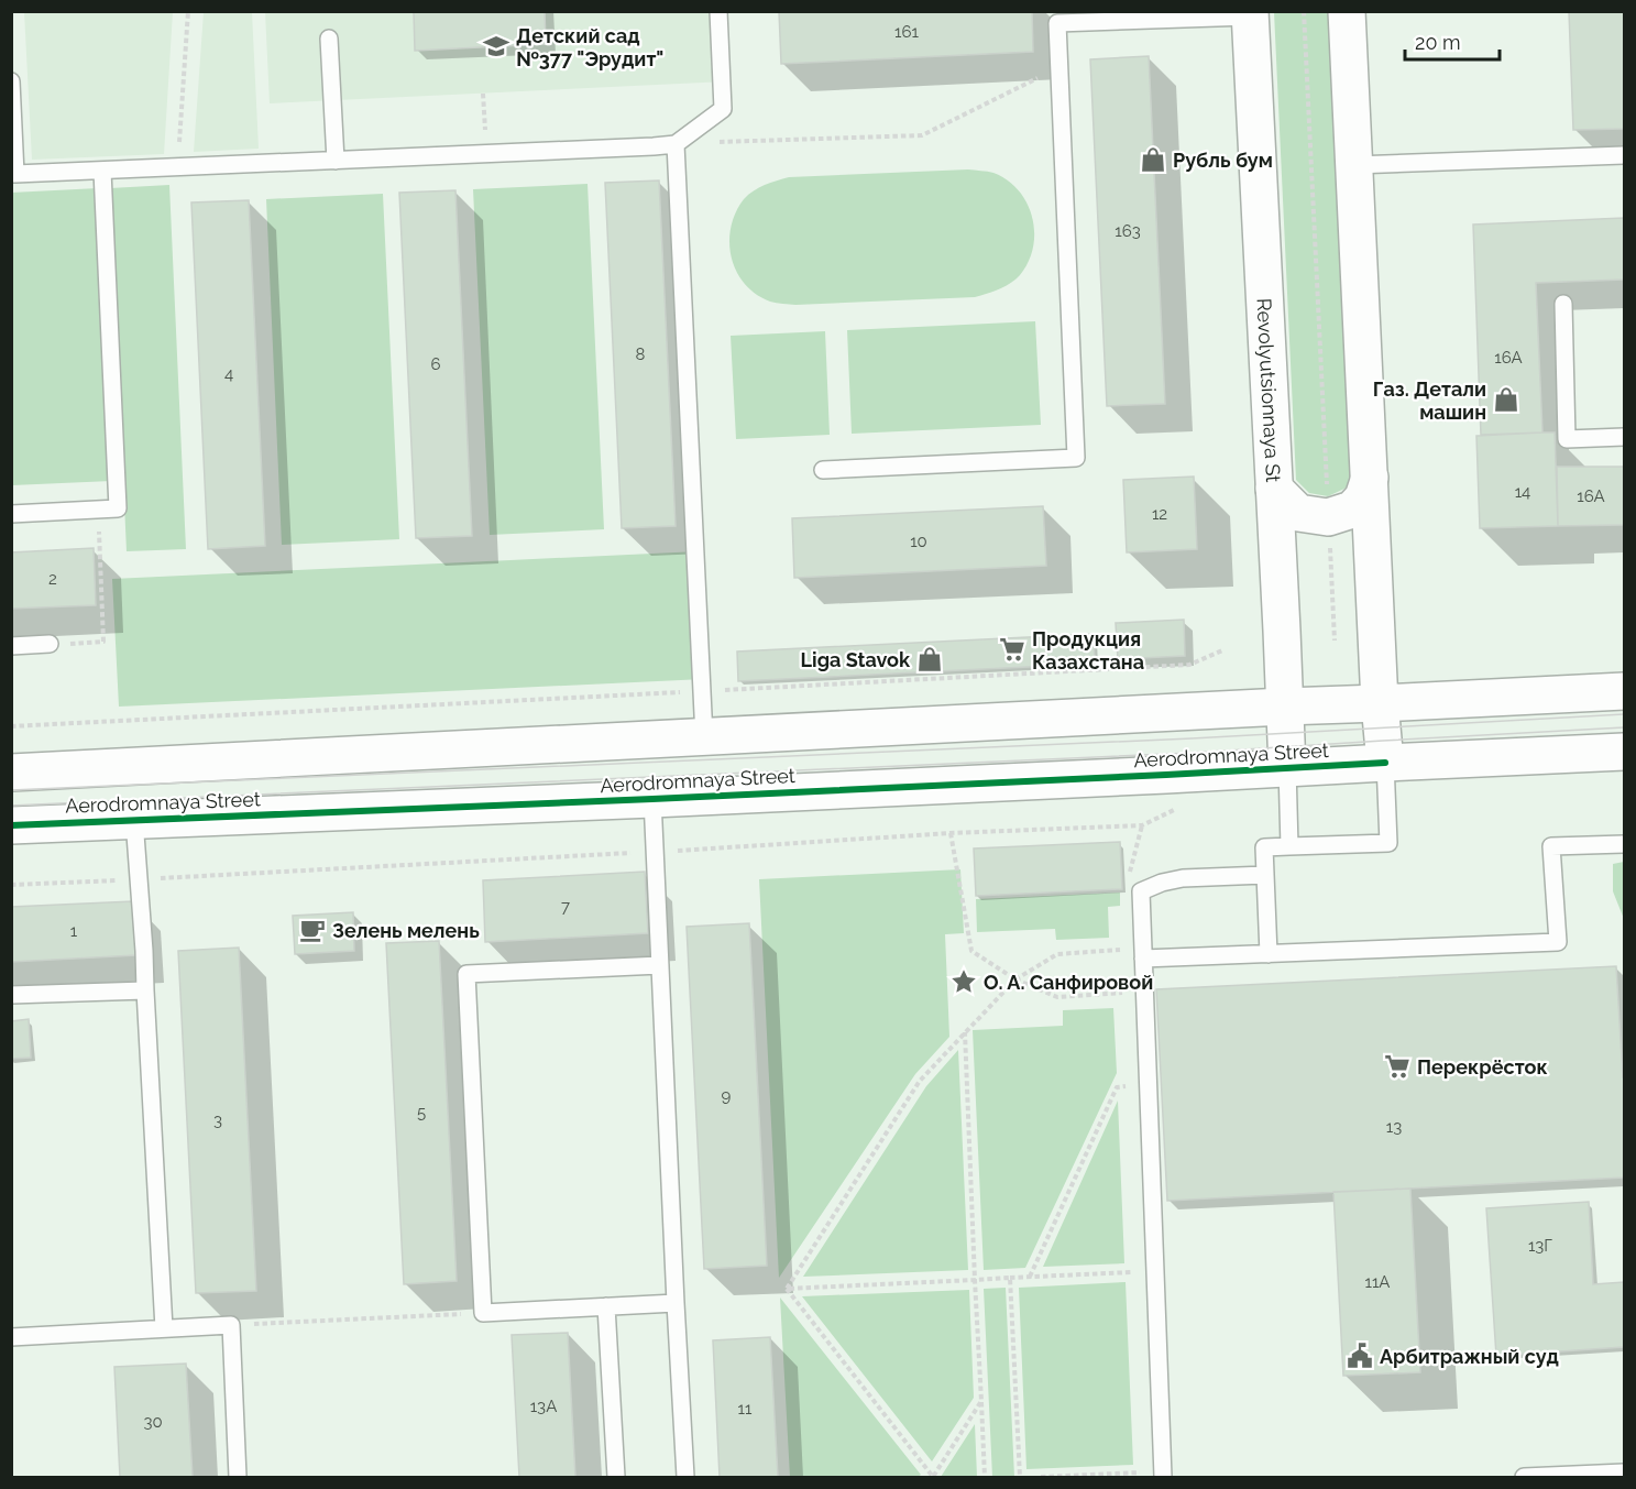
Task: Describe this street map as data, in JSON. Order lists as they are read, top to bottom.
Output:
{
  "streets": {
    "street": ["Revolyutsionnaya St", "Aerodromnaya Street"]
  },
  "crossings": [
    ["Revolyutsionnaya St", "Aerodromnaya Street"]
  ],
  "places": {
    "school or university": ["Детский сад №377 \"Эрудит\""],
    "shop": ["Рубль бум", "Газ. Детали машин", "Liga Stavok"],
    "supermarket": ["Продукция Казахстана", "Перекрёсток"],
    "cafe": ["Зелень мелень"],
    "place": ["О. А. Санфировой"],
    "public building": ["Арбитражный суд"]
  },
  "house_numbers": [
    "161",
    "163",
    "8",
    "16А",
    "6",
    "4",
    "14",
    "16А",
    "12",
    "10",
    "2",
    "7",
    "1",
    "9",
    "5",
    "3",
    "13",
    "13Г",
    "11А",
    "13А",
    "11",
    "30"
  ],
  "scale_bar": "20 m"
}
